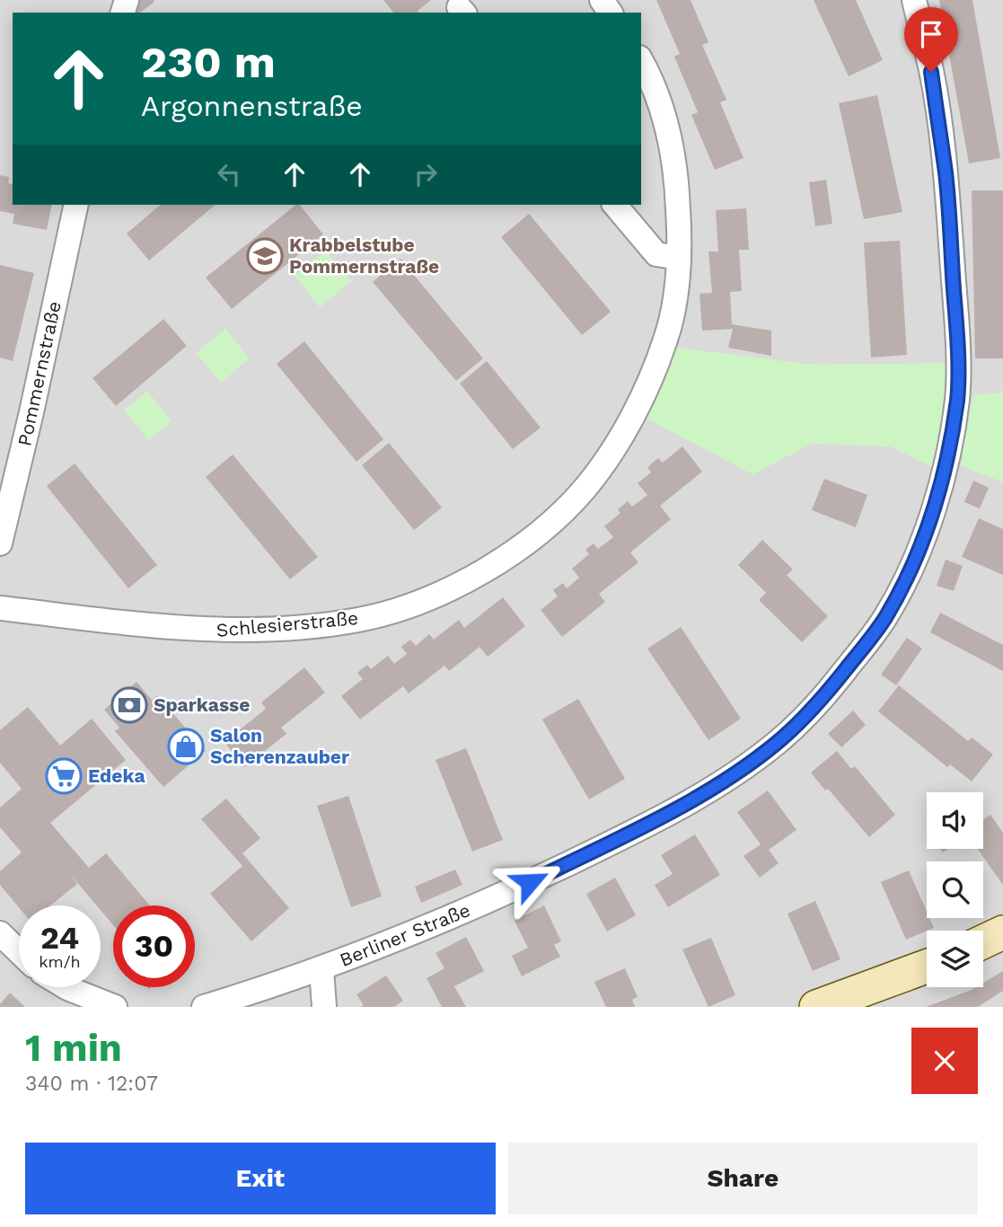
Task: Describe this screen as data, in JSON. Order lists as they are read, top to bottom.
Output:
{
  "streets": {
    "street": ["Pommernstraße", "Schlesierstraße", "Berliner Straße"]
  },
  "places": {
    "school or university": ["Krabbelstube Pommernstraße"],
    "bank": ["Sparkasse"],
    "shop": ["Salon Scherenzauber"],
    "supermarket": ["Edeka"]
  },
  "page": {
    "turn": ["230 m", "Argonnenstraße"],
    "speed": "24 km/h",
    "limit": "30",
    "heading": ["1 min", "340 m · 12:07"],
    "buttons": ["Exit", "Share"]
  }
}
